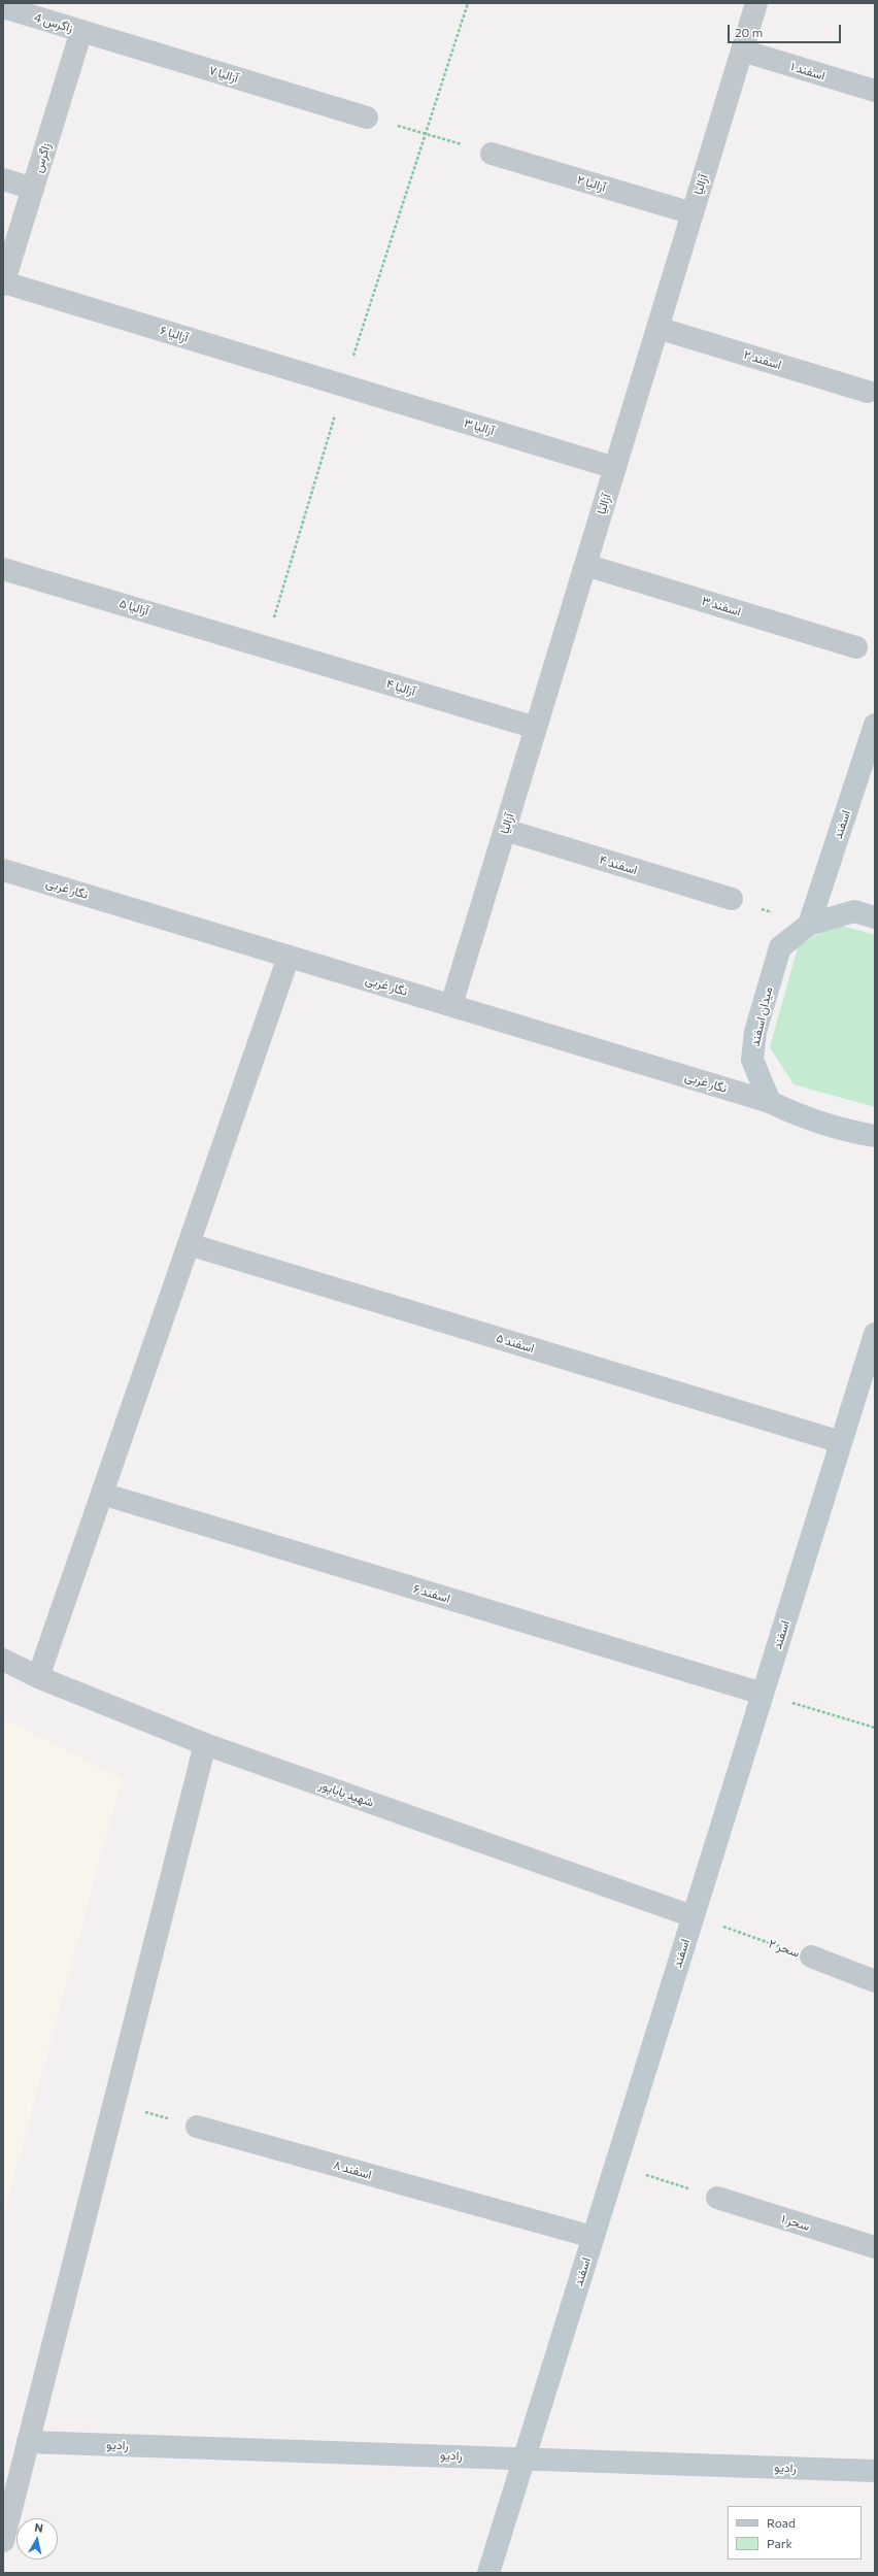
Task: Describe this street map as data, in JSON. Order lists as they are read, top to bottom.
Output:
{
  "streets": {
    "street": [
      "زاگرس 4",
      "اسفند ۱",
      "آزالیا ۷",
      "زاگرس",
      "آزالیا ۲",
      "آزالیا",
      "آزالیا ۶",
      "اسفند ۲",
      "آزالیا ۳",
      "اسفند ۳",
      "آزالیا ۵",
      "آزالیا ۴",
      "اسفند",
      "اسفند ۴",
      "نگار غربی",
      "میدان اسفند",
      "اسفند ۵",
      "اسفند ۶",
      "شهید باباپور",
      "سحر ۲",
      "اسفند ۸",
      "سحر ۱",
      "رادیو"
    ]
  },
  "crossings": [
    ["زاگرس 4", "آزالیا ۷"],
    ["زاگرس 4", "زاگرس"],
    ["اسفند ۱", "آزالیا"],
    ["آزالیا ۷", "زاگرس"],
    ["زاگرس", "آزالیا ۶"],
    ["آزالیا ۲", "آزالیا"],
    ["آزالیا", "اسفند ۲"],
    ["آزالیا", "آزالیا ۳"],
    ["آزالیا", "اسفند ۳"],
    ["آزالیا", "آزالیا ۴"],
    ["آزالیا", "اسفند ۴"],
    ["آزالیا", "نگار غربی"],
    ["آزالیا ۶", "آزالیا ۳"],
    ["آزالیا ۵", "آزالیا ۴"],
    ["اسفند", "میدان اسفند"],
    ["اسفند", "اسفند ۵"],
    ["اسفند", "اسفند ۶"],
    ["اسفند", "شهید باباپور"],
    ["اسفند", "سحر ۲"],
    ["اسفند", "اسفند ۸"],
    ["اسفند", "رادیو"],
    ["نگار غربی", "میدان اسفند"],
    ["شهید باباپور", "سحر ۲"]
  ],
  "legend": ["Road", "Park"],
  "scale_bar": "20 m",
  "north": "top"
}
